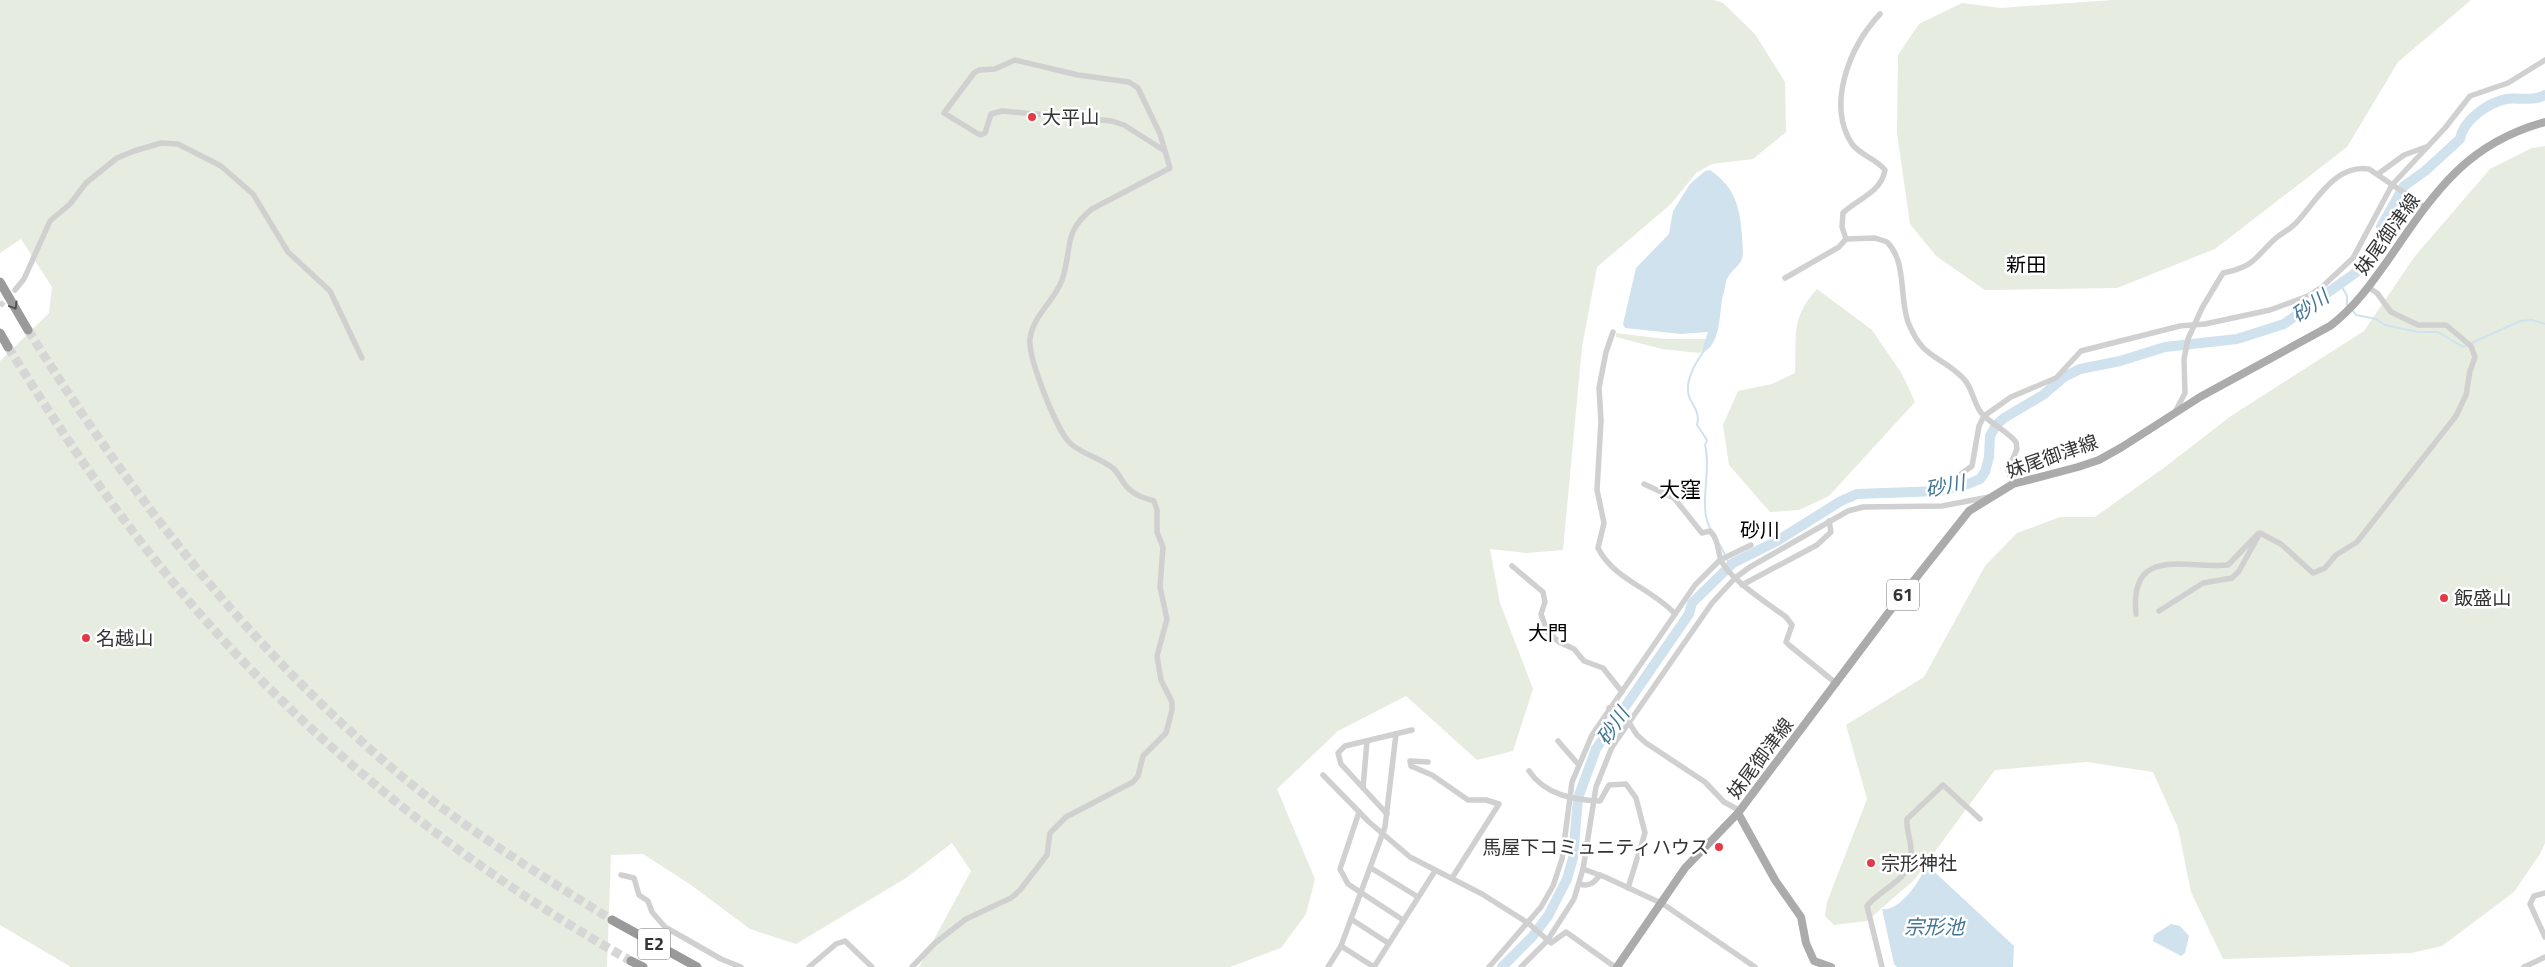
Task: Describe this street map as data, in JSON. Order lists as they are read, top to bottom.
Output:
{
  "streets": {
    "highway": ["E2"],
    "main road": ["妹尾御津線", "61"]
  },
  "districts": [
    "新田",
    "大窪",
    "砂川",
    "大門"
  ],
  "water": ["砂川", "宗形池"],
  "places": [
    "大平山",
    "飯盛山",
    "名越山",
    "馬屋下コミュニティハウス",
    "宗形神社"
  ]
}
